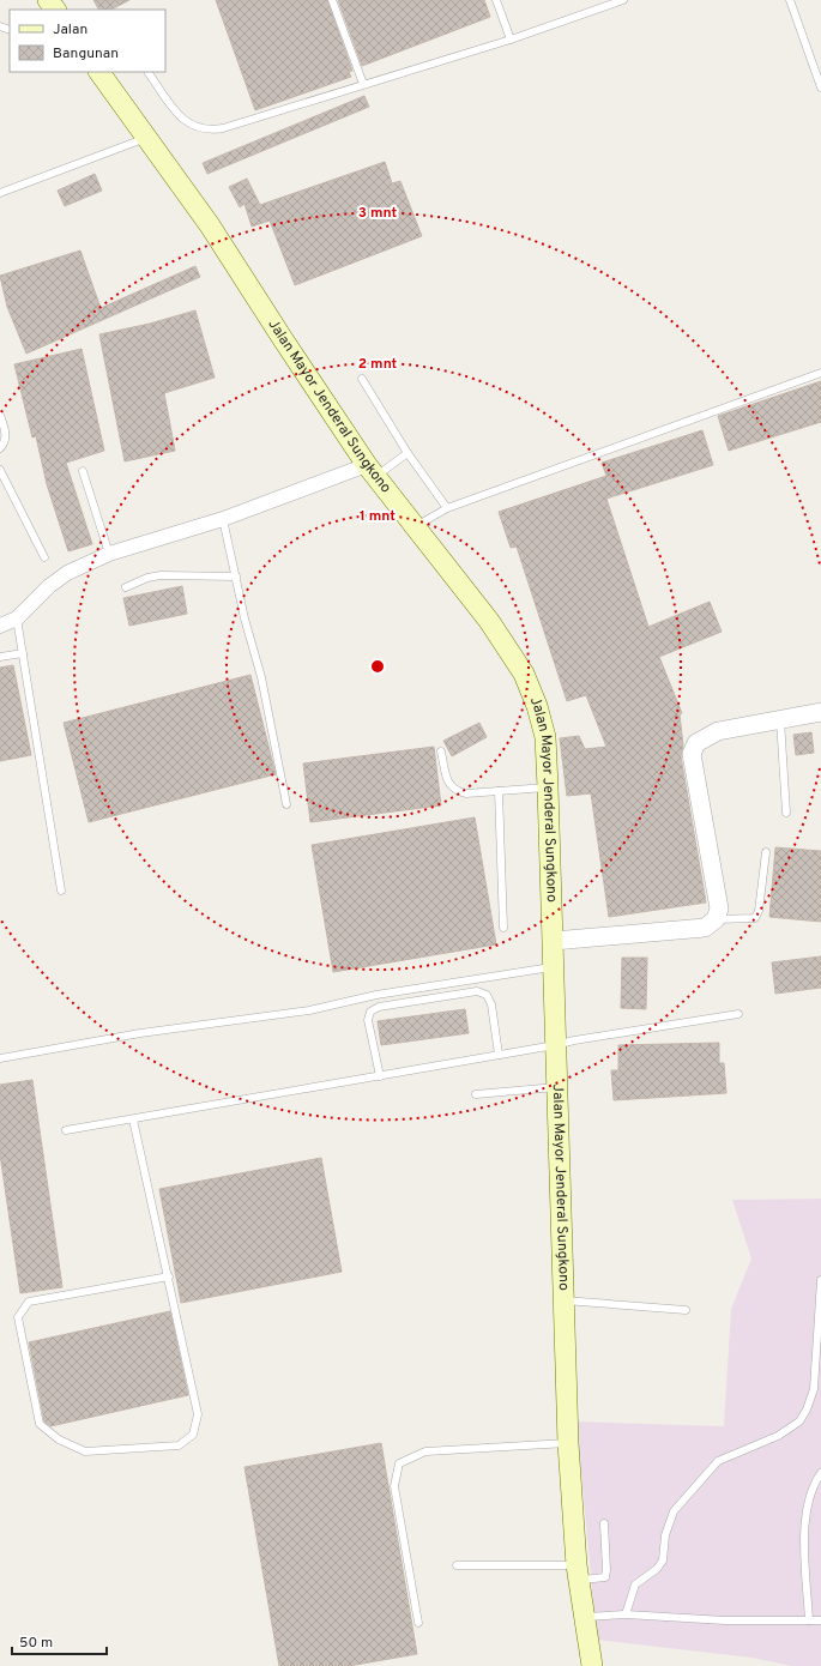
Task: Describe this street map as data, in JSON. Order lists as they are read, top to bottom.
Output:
{
  "streets": {
    "main road": ["Jalan Mayor Jenderal Sungkono"]
  },
  "legend": ["Jalan", "Bangunan"],
  "scale_bar": "50 m",
  "rings": ["3 mnt", "2 mnt", "1 mnt"]
}
